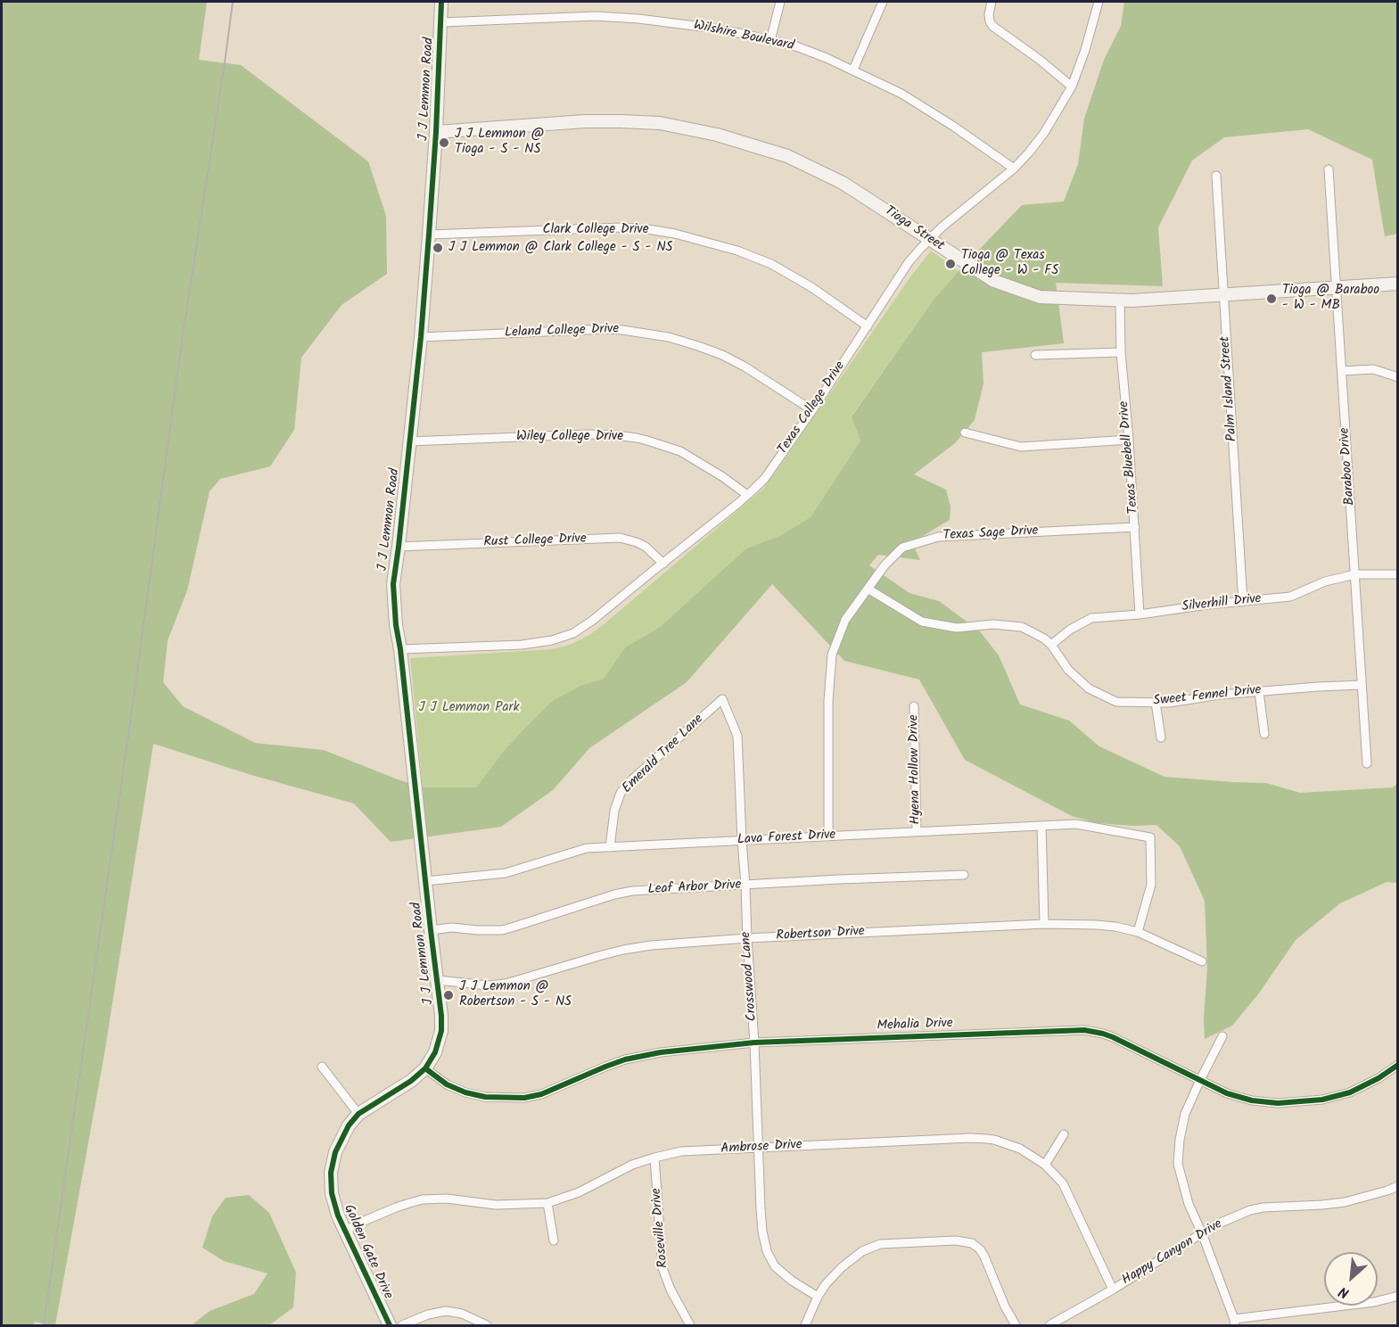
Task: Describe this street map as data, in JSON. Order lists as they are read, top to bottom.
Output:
{
  "streets": {
    "street": [
      "Wilshire Boulevard",
      "J J Lemmon Road",
      "Tioga Street",
      "Clark College Drive",
      "Leland College Drive",
      "Palm Island Street",
      "Texas College Drive",
      "Wiley College Drive",
      "Texas Bluebell Drive",
      "Baraboo Drive",
      "Texas Sage Drive",
      "Rust College Drive",
      "Silverhill Drive",
      "Sweet Fennel Drive",
      "Emerald Tree Lane",
      "Hyena Hollow Drive",
      "Lava Forest Drive",
      "Leaf Arbor Drive",
      "Robertson Drive",
      "Crosswood Lane",
      "Mehalia Drive",
      "Ambrose Drive",
      "Roseville Drive",
      "Golden Gate Drive",
      "Happy Canyon Drive"
    ]
  },
  "crossings": [
    ["Wilshire Boulevard", "J J Lemmon Road"],
    ["Wilshire Boulevard", "Texas College Drive"],
    ["J J Lemmon Road", "Tioga Street"],
    ["J J Lemmon Road", "Clark College Drive"],
    ["J J Lemmon Road", "Leland College Drive"],
    ["J J Lemmon Road", "Texas College Drive"],
    ["J J Lemmon Road", "Wiley College Drive"],
    ["J J Lemmon Road", "Rust College Drive"],
    ["J J Lemmon Road", "Lava Forest Drive"],
    ["J J Lemmon Road", "Leaf Arbor Drive"],
    ["J J Lemmon Road", "Robertson Drive"],
    ["J J Lemmon Road", "Mehalia Drive"],
    ["J J Lemmon Road", "Golden Gate Drive"],
    ["Tioga Street", "Palm Island Street"],
    ["Tioga Street", "Texas College Drive"],
    ["Tioga Street", "Texas Bluebell Drive"],
    ["Tioga Street", "Baraboo Drive"],
    ["Clark College Drive", "Texas College Drive"],
    ["Leland College Drive", "Texas College Drive"],
    ["Palm Island Street", "Silverhill Drive"],
    ["Texas College Drive", "Wiley College Drive"],
    ["Texas College Drive", "Rust College Drive"],
    ["Texas Bluebell Drive", "Texas Sage Drive"],
    ["Texas Bluebell Drive", "Silverhill Drive"],
    ["Baraboo Drive", "Silverhill Drive"],
    ["Baraboo Drive", "Sweet Fennel Drive"],
    ["Texas Sage Drive", "Sweet Fennel Drive"],
    ["Texas Sage Drive", "Lava Forest Drive"],
    ["Silverhill Drive", "Sweet Fennel Drive"],
    ["Emerald Tree Lane", "Lava Forest Drive"],
    ["Emerald Tree Lane", "Crosswood Lane"],
    ["Hyena Hollow Drive", "Lava Forest Drive"],
    ["Lava Forest Drive", "Robertson Drive"],
    ["Lava Forest Drive", "Crosswood Lane"],
    ["Leaf Arbor Drive", "Crosswood Lane"],
    ["Robertson Drive", "Crosswood Lane"],
    ["Crosswood Lane", "Mehalia Drive"],
    ["Crosswood Lane", "Ambrose Drive"],
    ["Mehalia Drive", "Golden Gate Drive"],
    ["Ambrose Drive", "Roseville Drive"],
    ["Ambrose Drive", "Golden Gate Drive"],
    ["Ambrose Drive", "Happy Canyon Drive"]
  ],
  "parks": ["J J Lemmon Park"],
  "places": [
    "J J Lemmon @ Tioga - S - NS",
    "J J Lemmon @ Clark College - S - NS",
    "Tioga @ Texas College - W - FS",
    "Tioga @ Baraboo - W - MB",
    "J J Lemmon @ Robertson - S - NS"
  ],
  "north": "bottom left"
}
